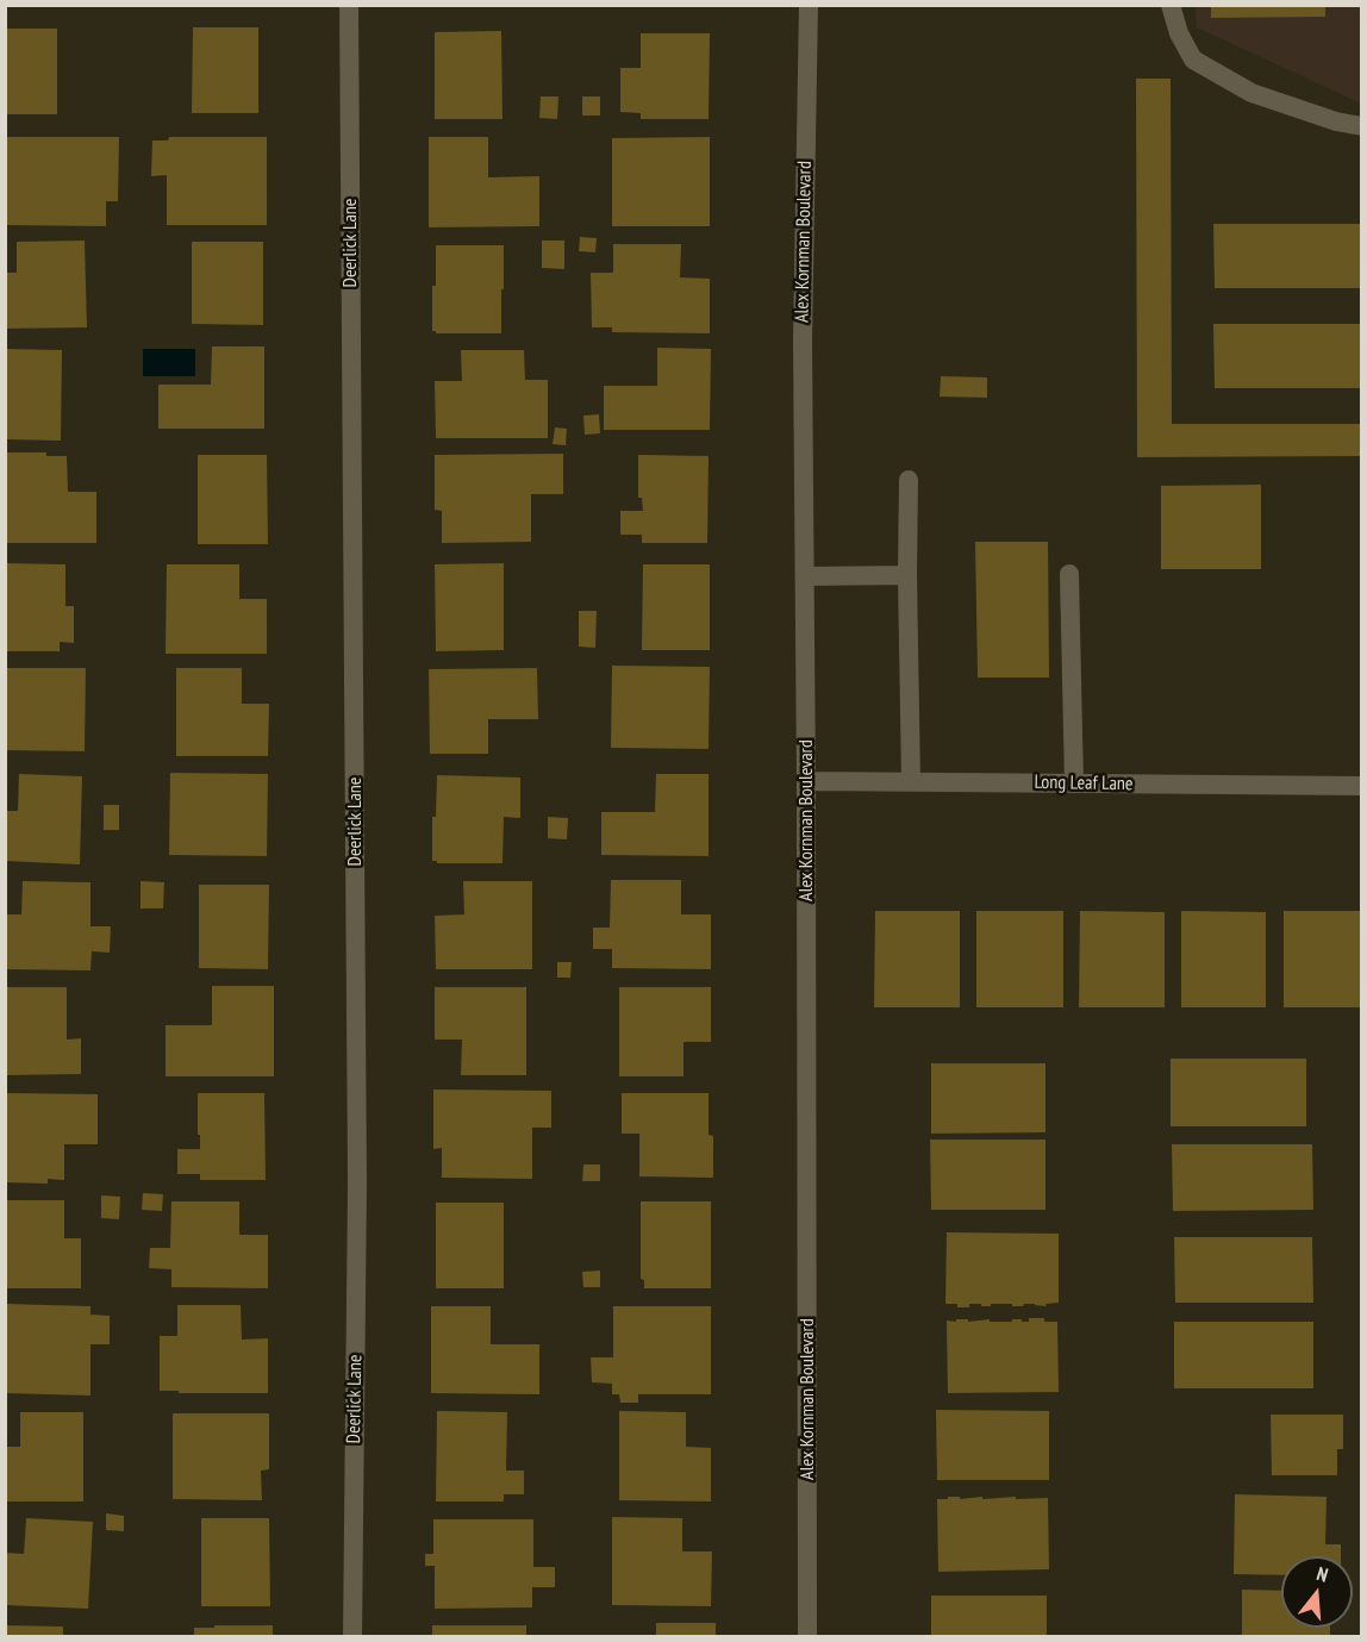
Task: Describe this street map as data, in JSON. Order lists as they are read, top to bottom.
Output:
{
  "streets": {
    "street": ["Alex Kornman Boulevard", "Deerlick Lane", "Long Leaf Lane"]
  },
  "crossings": [
    ["Alex Kornman Boulevard", "Long Leaf Lane"]
  ],
  "north": "top"
}
